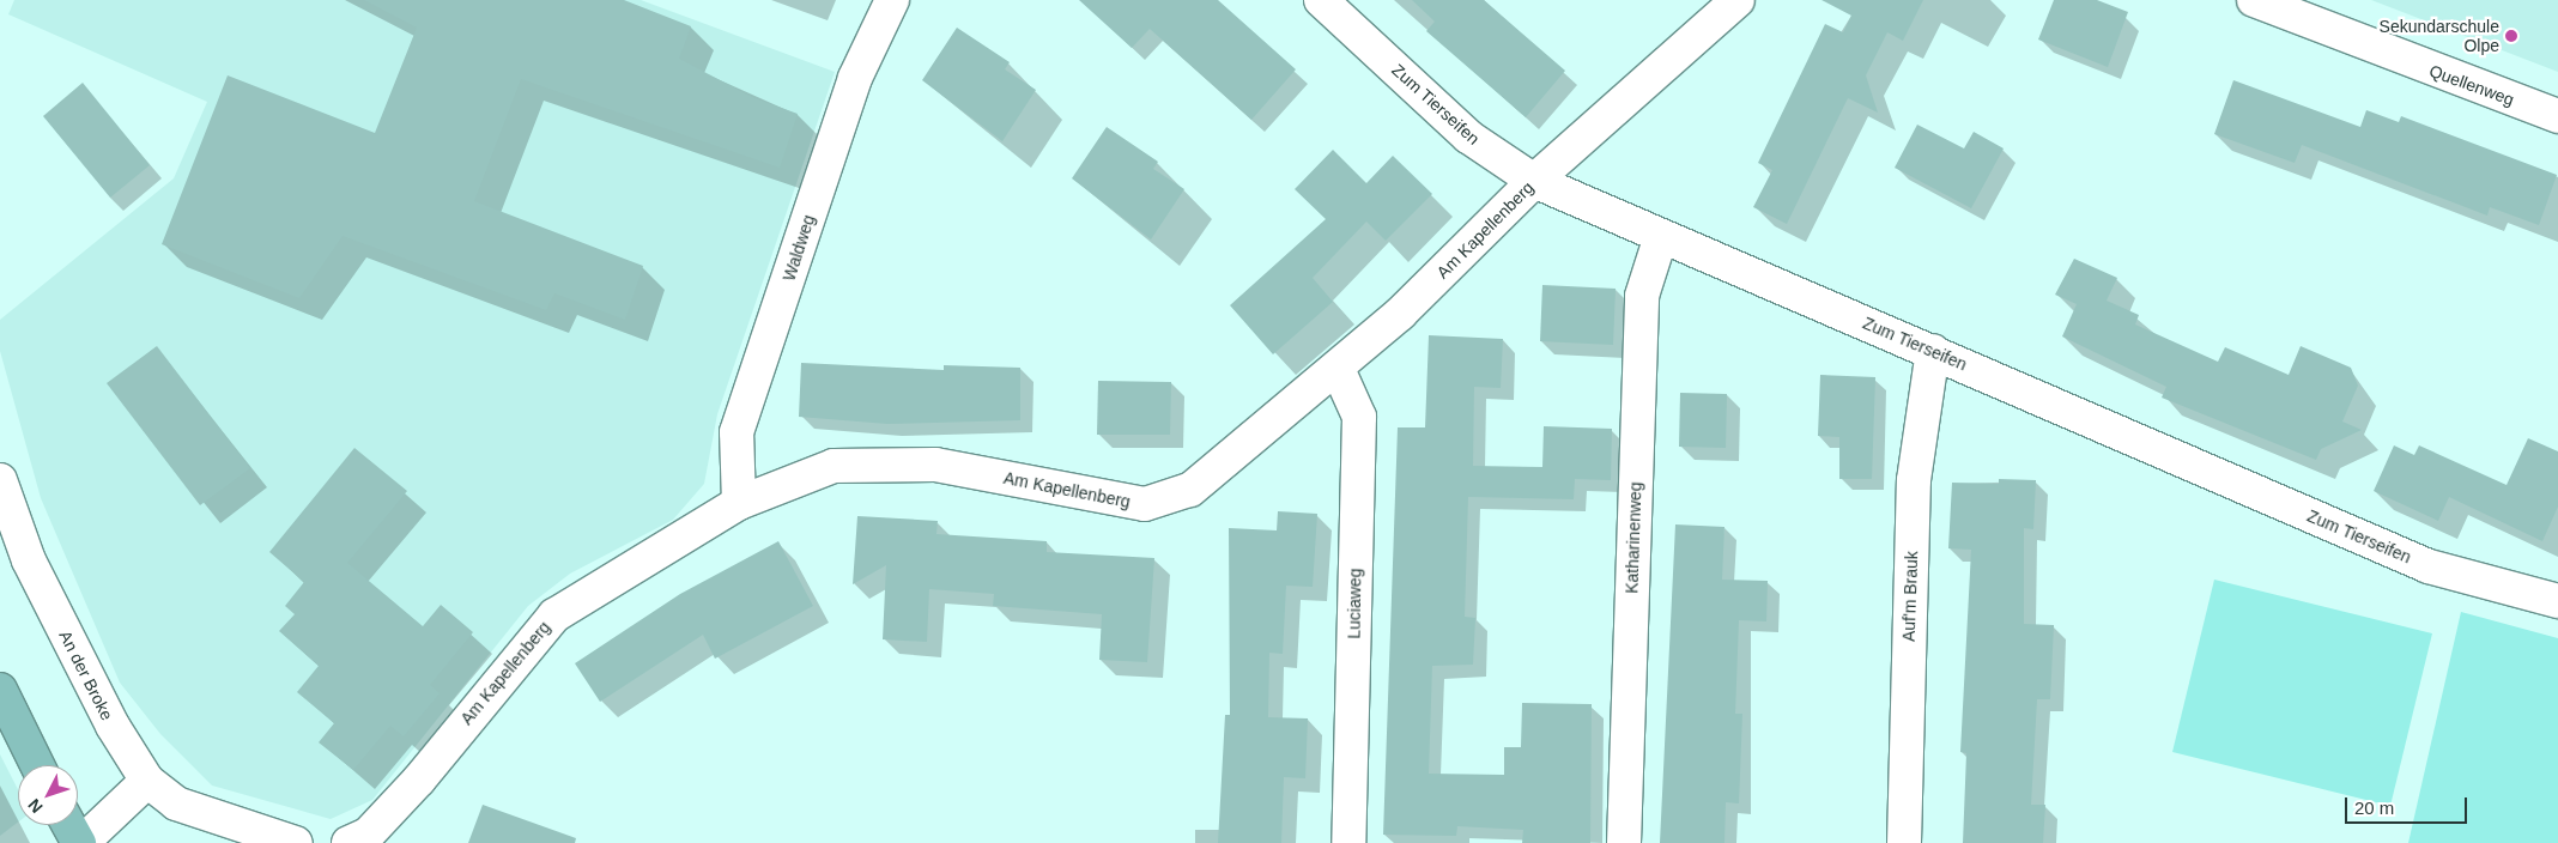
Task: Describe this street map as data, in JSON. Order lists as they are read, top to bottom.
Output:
{
  "streets": {
    "street": [
      "Quellenweg",
      "Zum Tierseifen",
      "Am Kapellenberg",
      "Waldweg",
      "Katharinenweg",
      "Auf'm Brauk",
      "Luciaweg",
      "An der Broke"
    ]
  },
  "crossings": [
    ["Zum Tierseifen", "Am Kapellenberg"],
    ["Zum Tierseifen", "Katharinenweg"],
    ["Zum Tierseifen", "Auf'm Brauk"],
    ["Am Kapellenberg", "Waldweg"],
    ["Am Kapellenberg", "Luciaweg"]
  ],
  "places": ["Sekundarschule Olpe"],
  "scale_bar": "20 m",
  "north": "bottom left"
}
